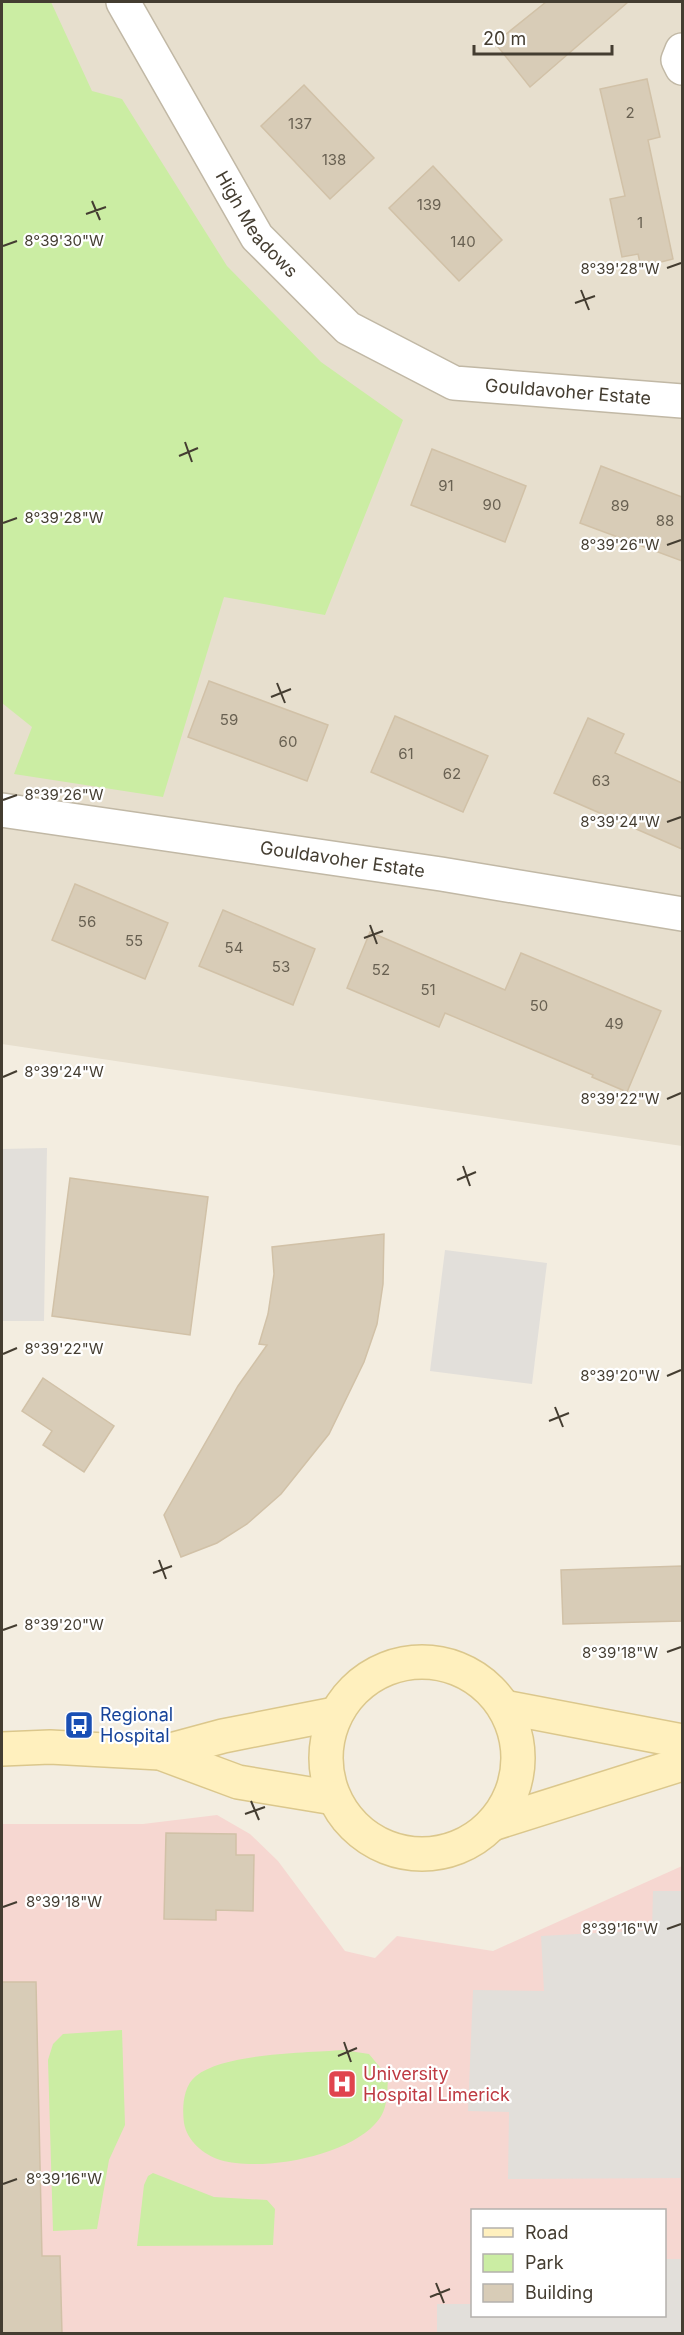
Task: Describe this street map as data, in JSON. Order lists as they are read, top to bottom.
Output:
{
  "streets": {
    "street": ["High Meadows", "Gouldavoher Estate"]
  },
  "crossings": [
    ["High Meadows", "Gouldavoher Estate"]
  ],
  "places": {
    "bus stop": ["Regional Hospital"],
    "hospital": ["University Hospital Limerick"]
  },
  "house_numbers": [
    "2",
    "137",
    "138",
    "139",
    "1",
    "140",
    "91",
    "90",
    "89",
    "88",
    "59",
    "60",
    "61",
    "62",
    "63",
    "56",
    "55",
    "54",
    "53",
    "52",
    "51",
    "50",
    "49"
  ],
  "legend": ["Road", "Park", "Building"],
  "scale_bar": "20 m",
  "coordinates": [
    "8°39'30\"W",
    "8°39'28\"W",
    "8°39'26\"W",
    "8°39'24\"W",
    "8°39'22\"W",
    "8°39'20\"W",
    "8°39'18\"W",
    "8°39'16\"W"
  ]
}
